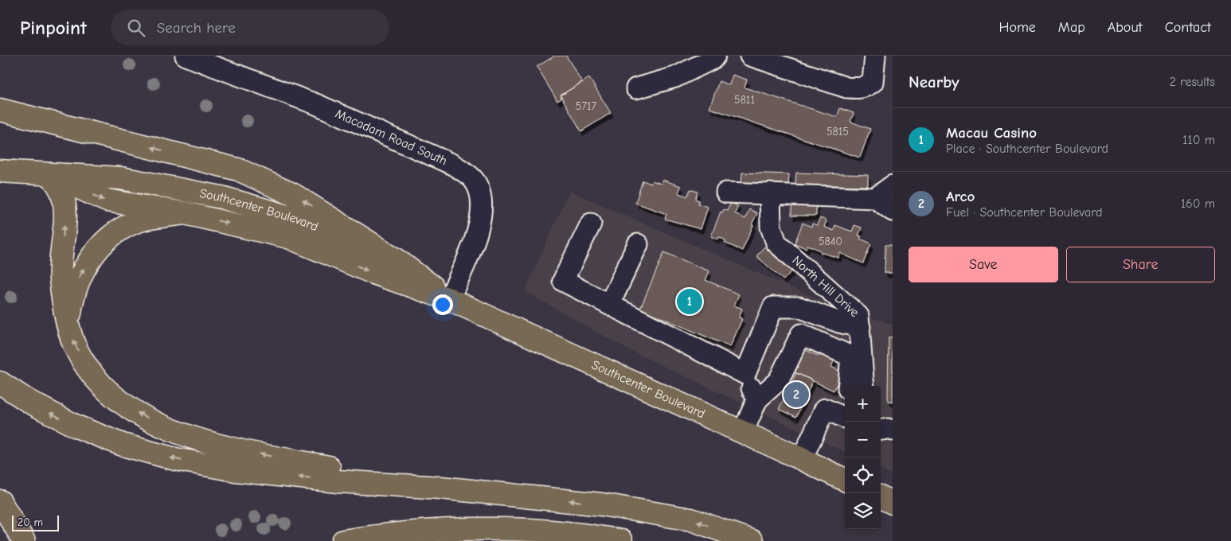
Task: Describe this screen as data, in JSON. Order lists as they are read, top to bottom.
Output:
{
  "streets": {
    "main road": ["Southcenter Boulevard"],
    "street": ["Macadam Road South", "North Hill Drive"]
  },
  "crossings": [
    ["Macadam Road South", "Southcenter Boulevard"]
  ],
  "house_numbers": [
    "5811",
    "5717",
    "5815",
    "5840"
  ],
  "scale_bar": "20 m",
  "page": {
    "header": "Pinpoint",
    "search": "Search here",
    "nav": [
      "Home",
      "Map",
      "About",
      "Contact"
    ],
    "heading": ["Nearby", "2 results"],
    "list": [
      {
        "mark": "1",
        "name": "Macau Casino",
        "note": "Place · Southcenter Boulevard",
        "value": "110 m"
      },
      {
        "mark": "2",
        "name": "Arco",
        "note": "Fuel · Southcenter Boulevard",
        "value": "160 m"
      }
    ],
    "buttons": ["Save", "Share"],
    "pins": ["1", "2"],
    "map_buttons": ["+", "−"],
    "scale": "20 m"
  }
}
